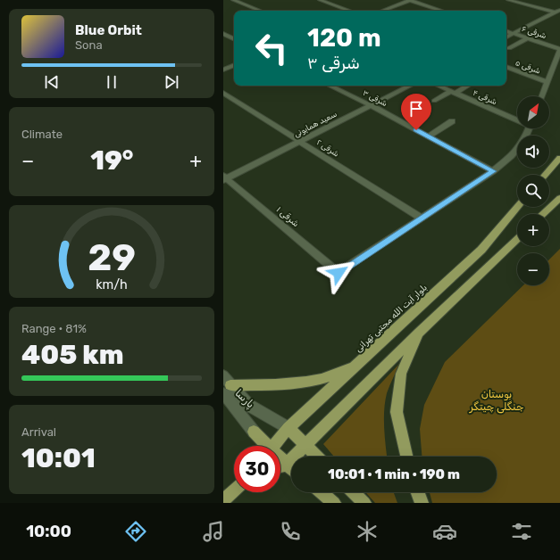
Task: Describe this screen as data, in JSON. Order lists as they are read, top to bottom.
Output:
{
  "streets": {
    "main road": ["بلوار آیت الله مجتبی تهرانی"],
    "street": [
      "۶ شرقی",
      "۵ شرقی",
      "۴ شرقی",
      "۳ شرقی",
      "سعید همایونی",
      "۲ شرقی",
      "۱ شرقی",
      "پارسا"
    ]
  },
  "crossings": [
    ["۳ شرقی", "سعید همایونی"],
    ["سعید همایونی", "۲ شرقی"],
    ["سعید همایونی", "۱ شرقی"],
    ["۲ شرقی", "۱ شرقی"],
    ["بلوار آیت الله مجتبی تهرانی", "پارسا"]
  ],
  "parks": ["بوستان جنگلی چیتگر"],
  "north": "top right",
  "page": {
    "turn": ["120 m", "۳ شرقی"],
    "song": ["Blue Orbit", "Sona"],
    "map_buttons": ["+", "−"],
    "tile": [
      "Climate",
      ["Range · 81%", "405 km"],
      ["Arrival", "10:01"]
    ],
    "heat": ["−", "19°", "+"],
    "limit": "30",
    "trip": "10:01 · 1 min · 190 m",
    "tabs": "10:00",
    "gauge": ["29", "km/h"]
  }
}
